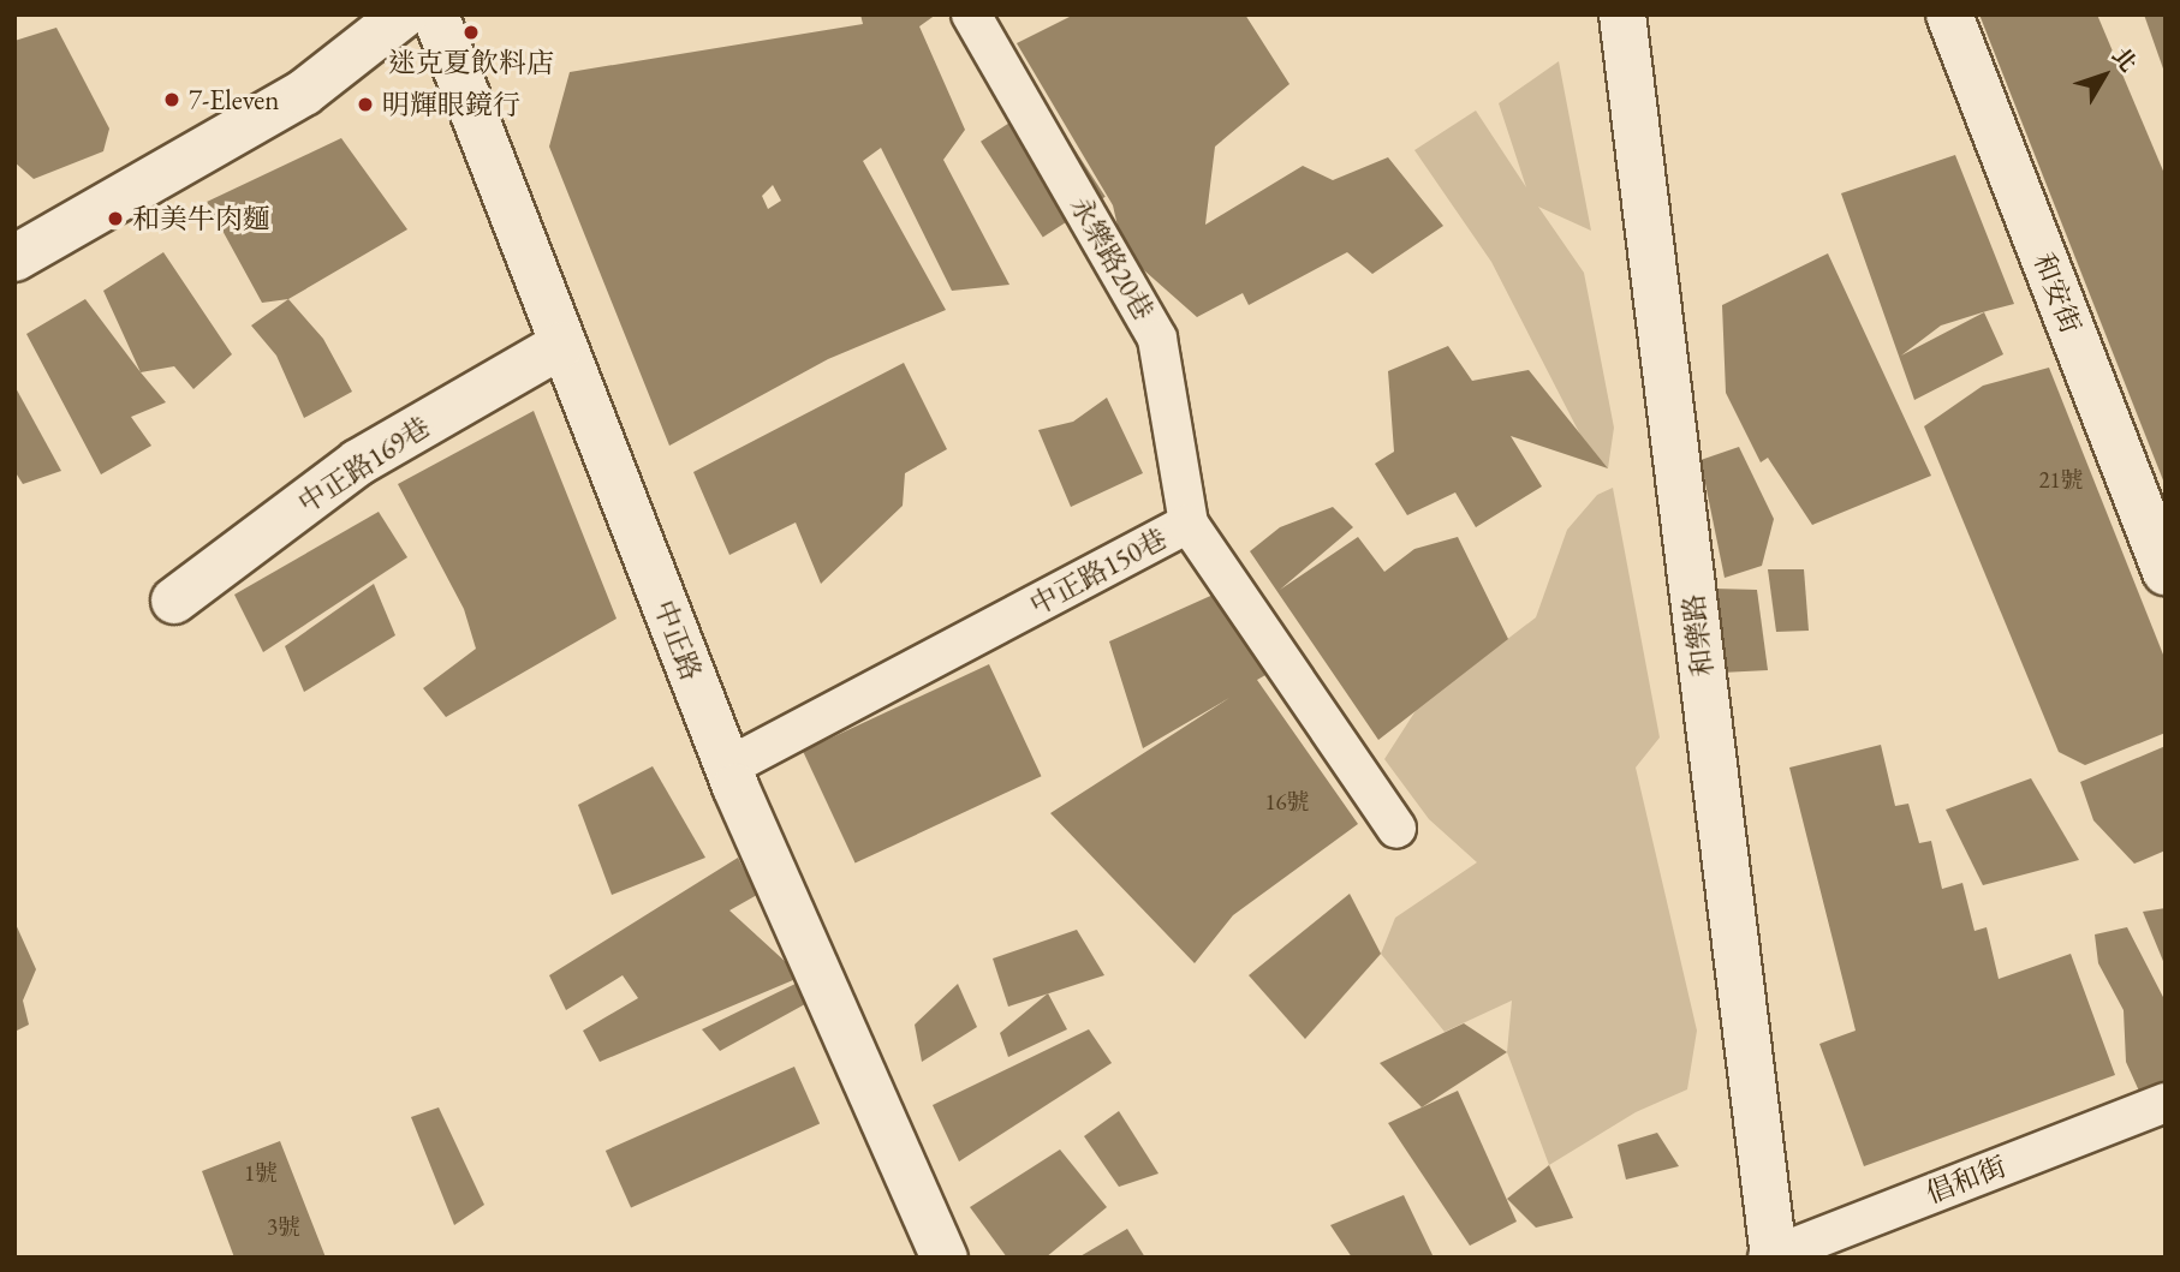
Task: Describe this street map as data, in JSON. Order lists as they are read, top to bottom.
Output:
{
  "streets": {
    "street": [
      "和安街",
      "中正路169巷",
      "和樂路",
      "中正路"
    ],
    "lane": ["永樂路20巷", "中正路150巷", "倡和街"]
  },
  "crossings": [
    ["永樂路20巷", "中正路150巷"],
    ["中正路169巷", "中正路"],
    ["中正路150巷", "中正路"],
    ["和樂路", "倡和街"]
  ],
  "places": [
    "迷克夏飲料店",
    "7-Eleven",
    "明輝眼鏡行",
    "和美牛肉麵"
  ],
  "house_numbers": [
    "21號",
    "16號",
    "1號",
    "3號"
  ],
  "north": "top right"
}
